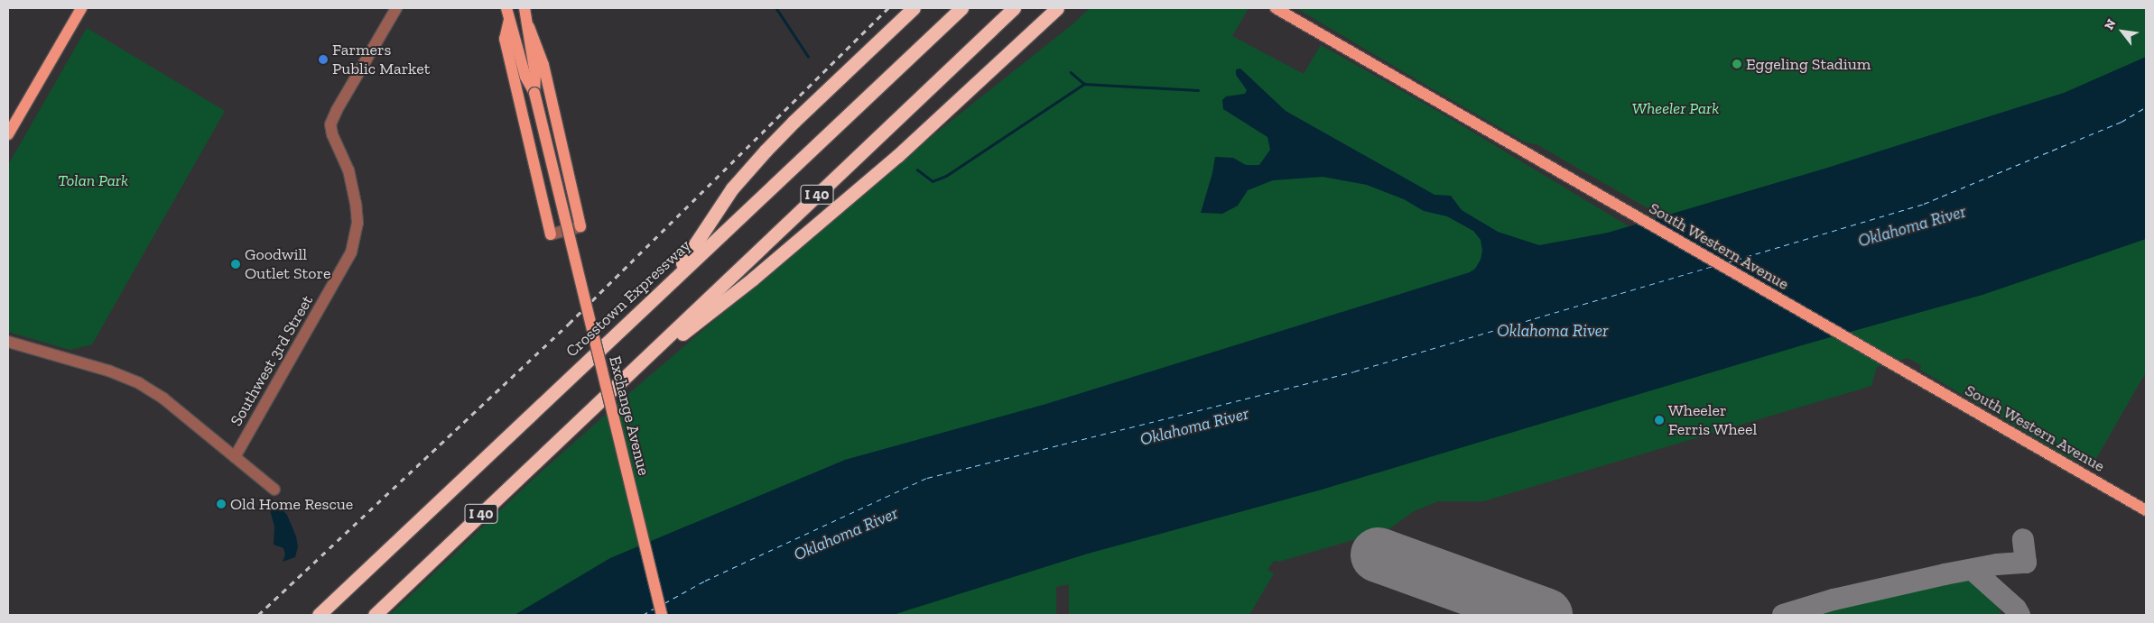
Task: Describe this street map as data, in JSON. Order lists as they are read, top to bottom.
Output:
{
  "streets": {
    "highway": ["I 40", "Crosstown Expressway"],
    "main road": ["South Western Avenue", "Exchange Avenue"],
    "street": ["Southwest 3rd Street"]
  },
  "water": ["Oklahoma River"],
  "parks": ["Wheeler Park", "Tolan Park"],
  "places": [
    "Farmers Public Market",
    "Eggeling Stadium",
    "Goodwill Outlet Store",
    "Wheeler Ferris Wheel",
    "Old Home Rescue"
  ],
  "north": "top left"
}
